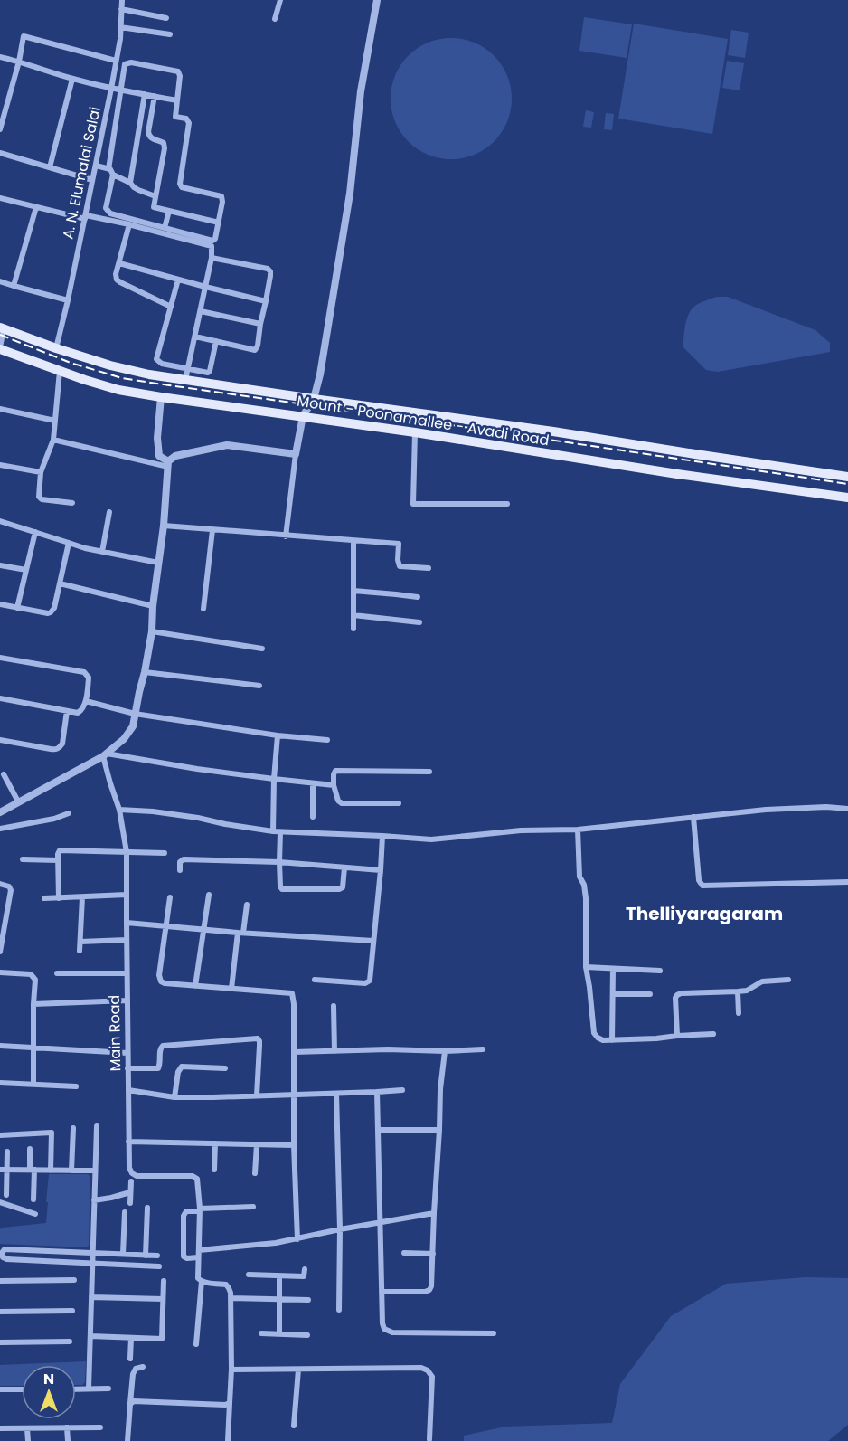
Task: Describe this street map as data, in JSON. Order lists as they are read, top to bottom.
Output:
{
  "streets": {
    "main road": ["Mount - Poonamallee - Avadi Road"],
    "street": ["A. N. Elumalai Salai", "Main Road"]
  },
  "crossings": [
    ["A. N. Elumalai Salai", "Mount - Poonamallee - Avadi Road"]
  ],
  "districts": ["Thelliyaragaram"],
  "north": "top"
}
